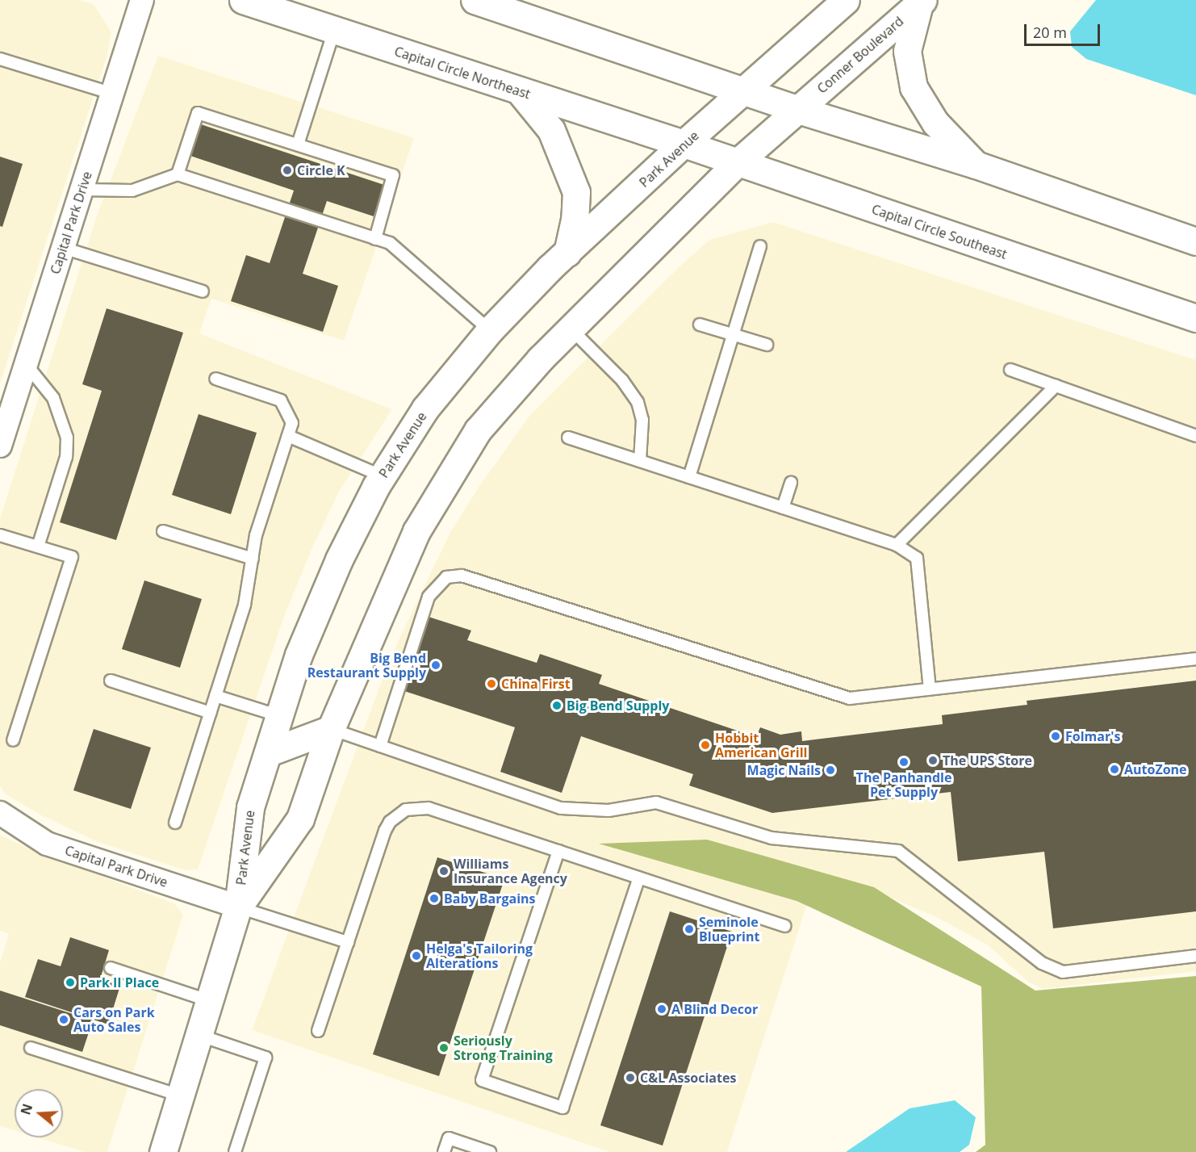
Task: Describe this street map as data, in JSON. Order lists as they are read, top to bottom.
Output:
{
  "streets": {
    "main road": [
      "Conner Boulevard",
      "Capital Circle Northeast",
      "Park Avenue",
      "Capital Circle Southeast"
    ],
    "street": ["Capital Park Drive"]
  },
  "crossings": [
    ["Conner Boulevard", "Park Avenue"],
    ["Capital Circle Northeast", "Park Avenue"],
    ["Capital Circle Northeast", "Capital Circle Southeast"],
    ["Park Avenue", "Capital Park Drive"],
    ["Park Avenue", "Capital Circle Southeast"]
  ],
  "places": [
    "Circle K",
    "Big Bend Restaurant Supply",
    "China First",
    "Big Bend Supply",
    "Folmar's",
    "Hobbit American Grill",
    "The UPS Store",
    "The Panhandle Pet Supply",
    "AutoZone",
    "Magic Nails",
    "Williams Insurance Agency",
    "Baby Bargains",
    "Seminole Blueprint",
    "Helga's Tailoring Alterations",
    "Park II Place",
    "A Blind Decor",
    "Cars on Park Auto Sales",
    "Seriously Strong Training",
    "C&L Associates"
  ],
  "scale_bar": "20 m",
  "north": "left"
}
